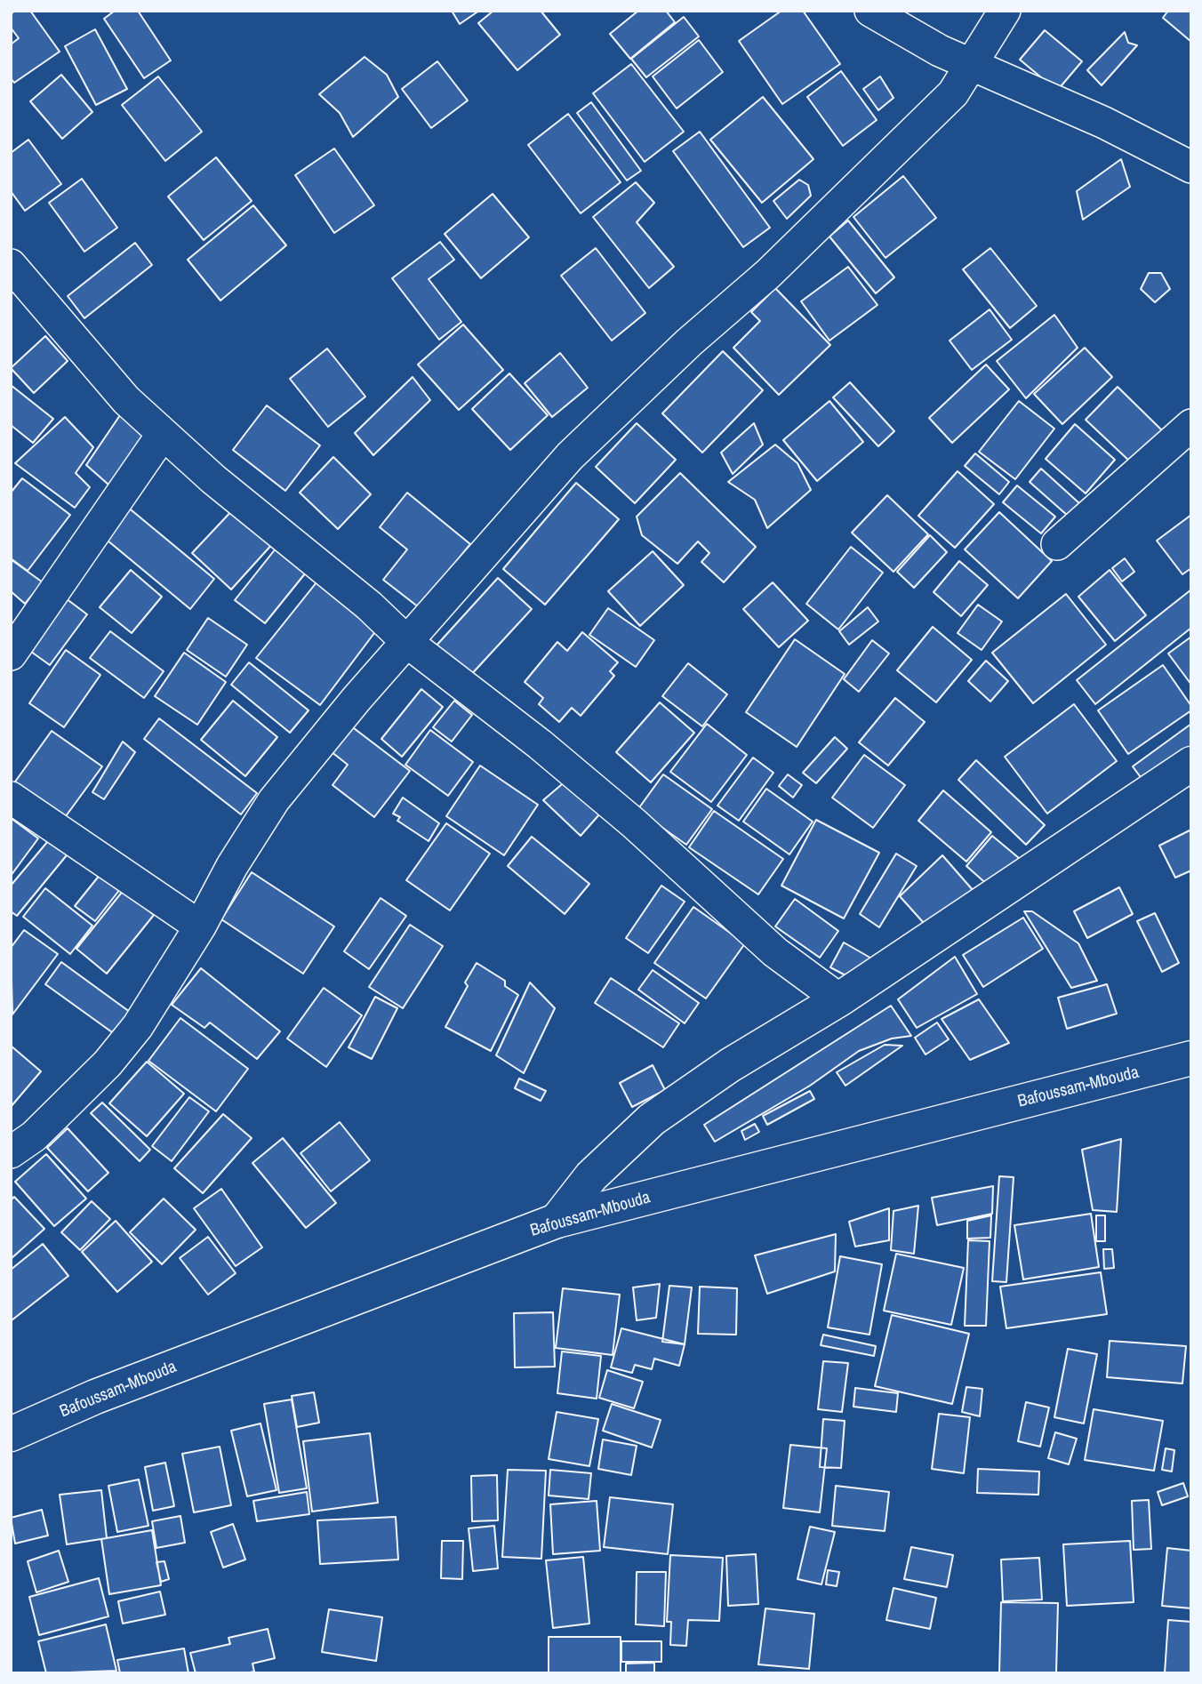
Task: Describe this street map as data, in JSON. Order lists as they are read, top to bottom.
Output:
{
  "streets": {
    "main road": ["Bafoussam-Mbouda"]
  }
}
